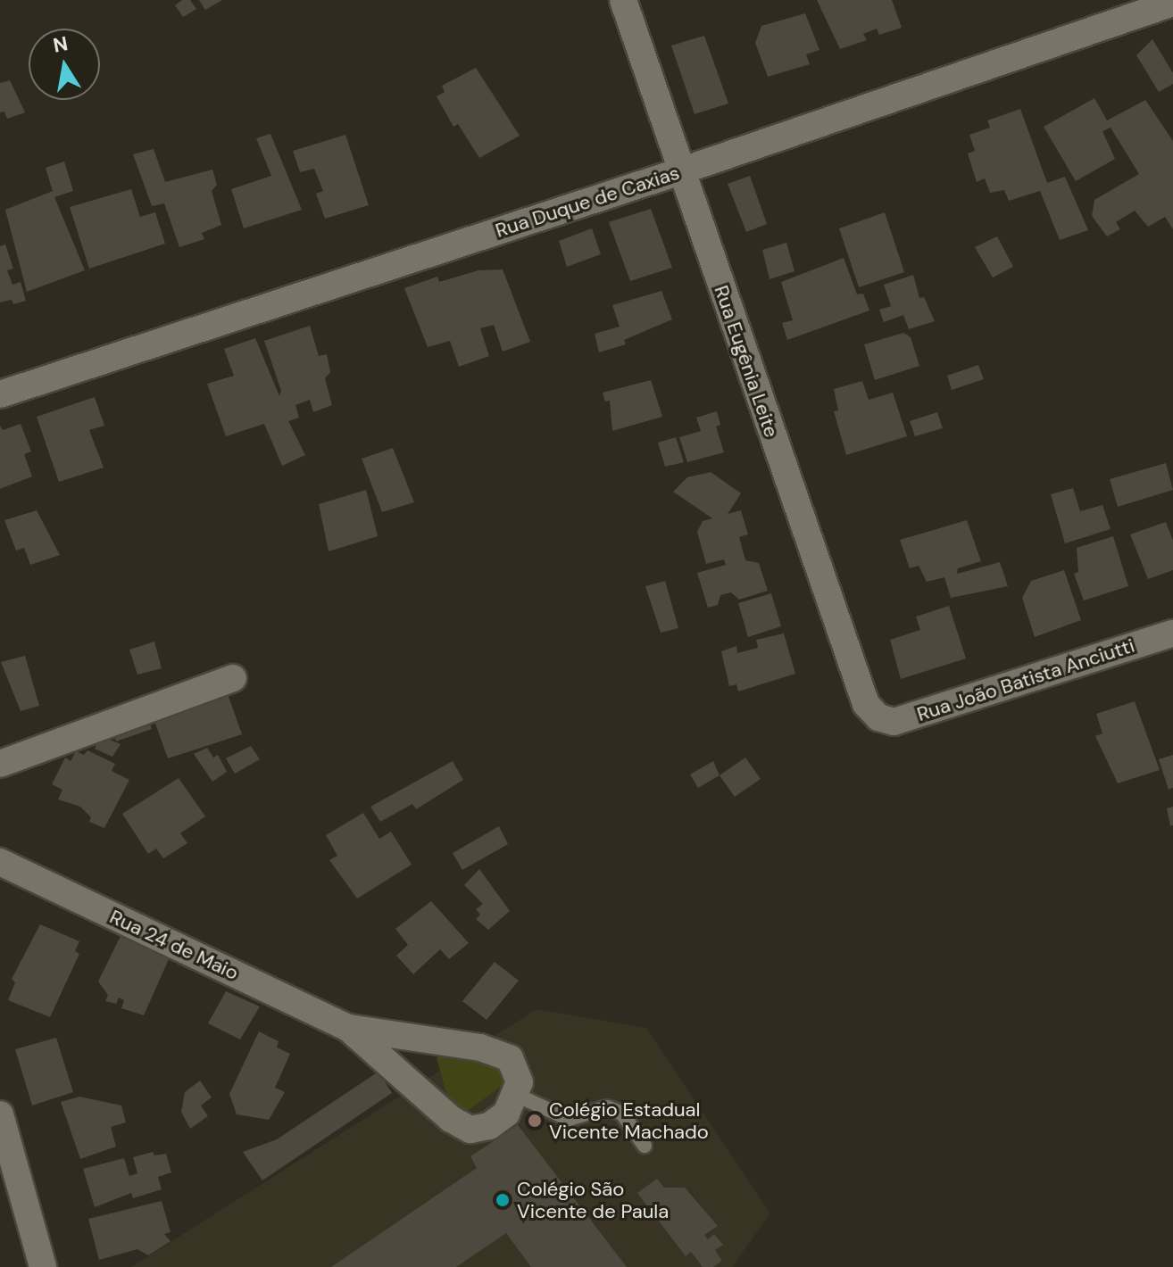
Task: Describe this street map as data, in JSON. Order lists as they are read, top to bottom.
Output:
{
  "streets": {
    "street": [
      "Rua Duque de Caxias",
      "Rua Eugênia Leite",
      "Rua João Batista Anciutti",
      "Rua 24 de Maio"
    ]
  },
  "crossings": [
    ["Rua Duque de Caxias", "Rua Eugênia Leite"],
    ["Rua Eugênia Leite", "Rua João Batista Anciutti"]
  ],
  "places": ["Colégio Estadual Vicente Machado", "Colégio São Vicente de Paula"],
  "north": "top"
}
